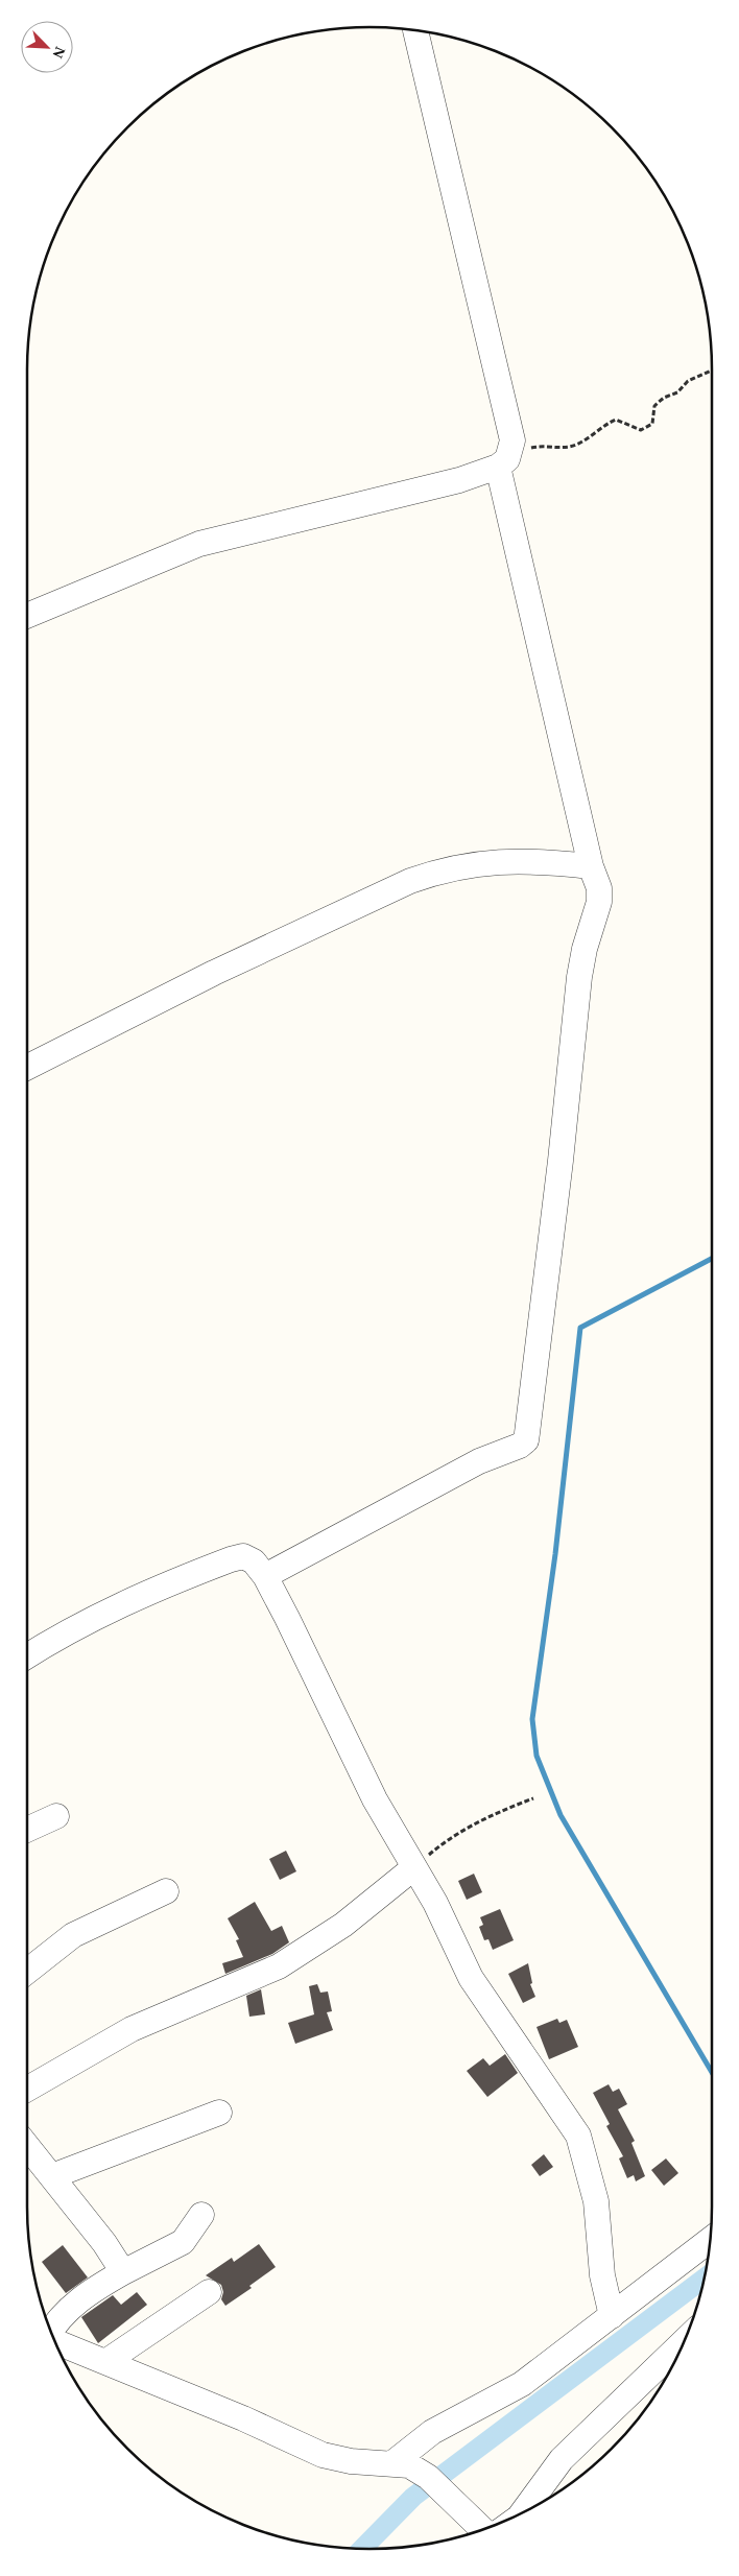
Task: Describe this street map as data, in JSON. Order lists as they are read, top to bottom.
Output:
{
  "north": "bottom right"
}
